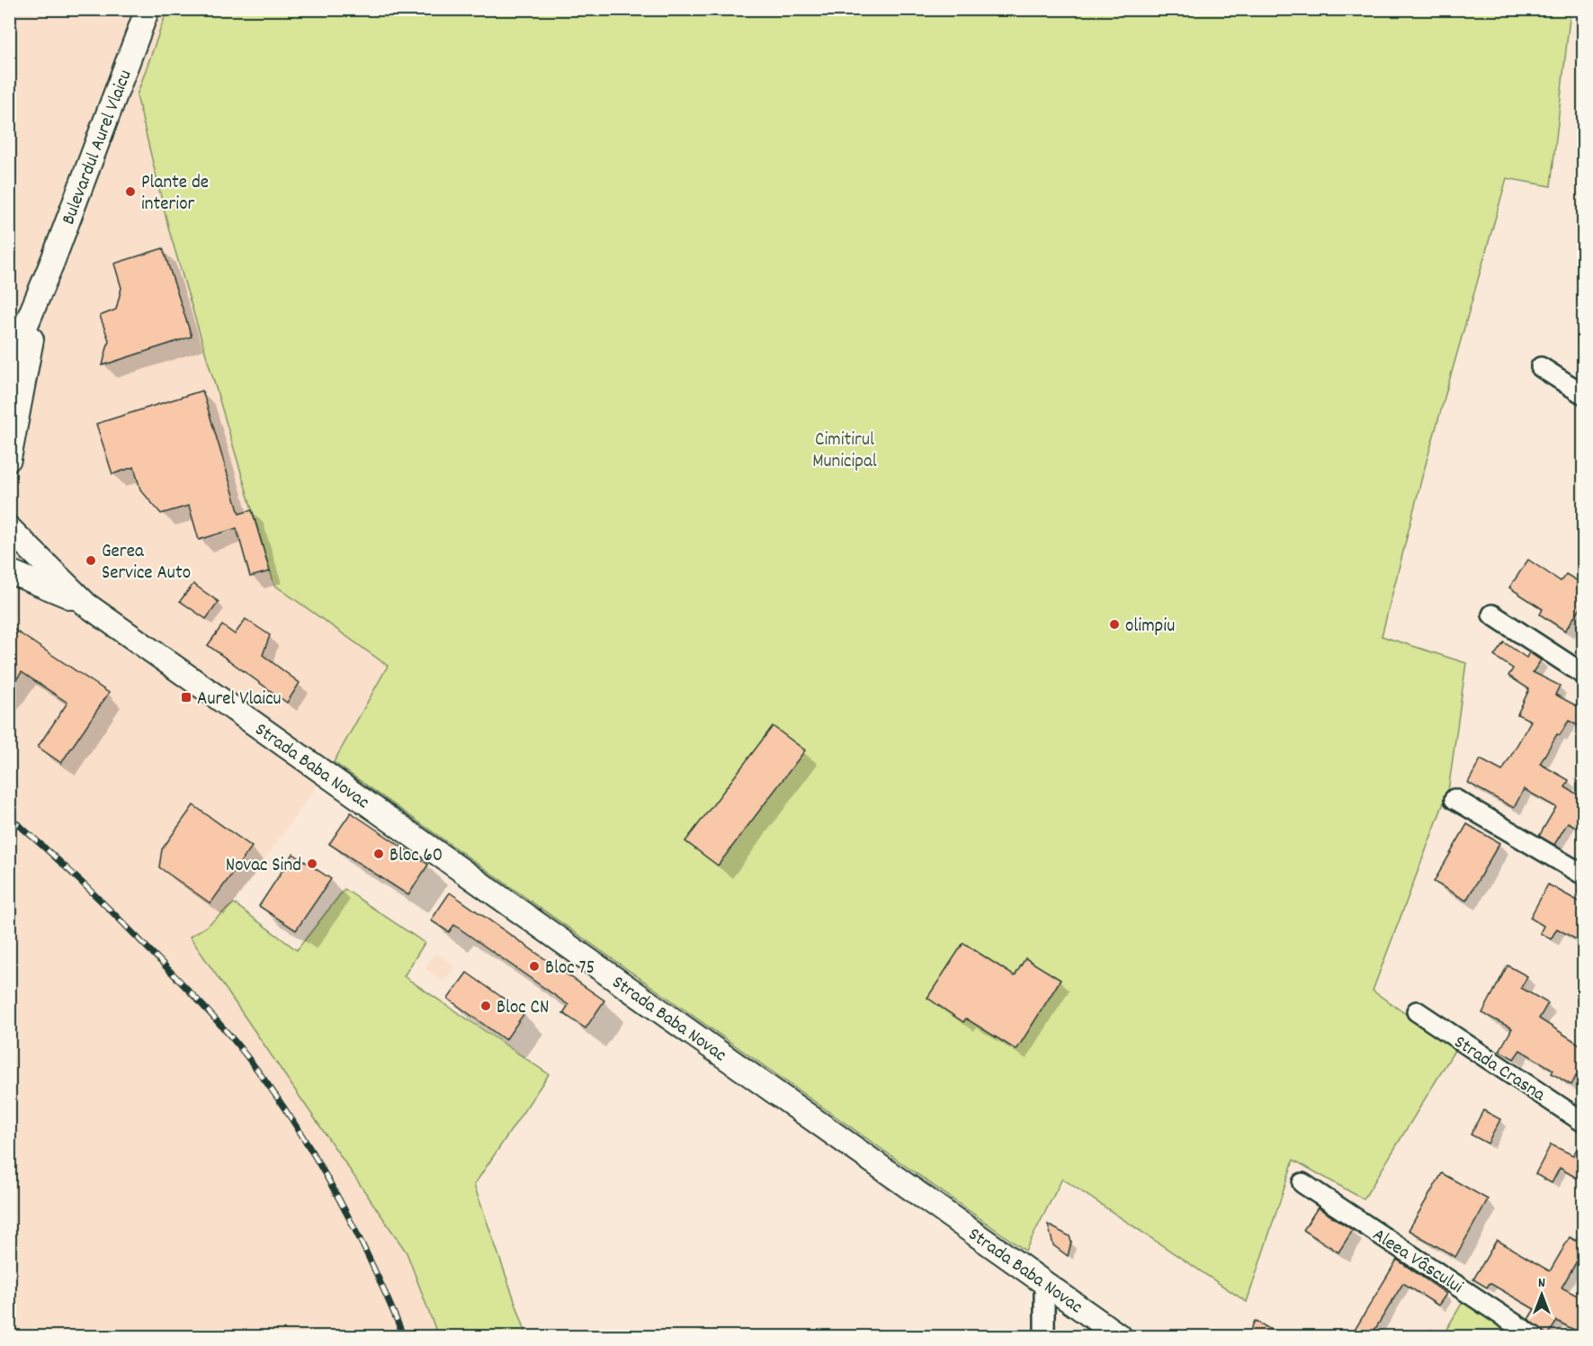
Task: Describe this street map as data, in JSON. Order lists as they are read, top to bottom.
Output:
{
  "streets": {
    "main road": ["Bulevardul Aurel Vlaicu", "Strada Baba Novac"],
    "street": ["Strada Crasna", "Aleea Vâscului"]
  },
  "parks": ["Cimitirul Municipal"],
  "places": {
    "other": [
      "Plante de interior",
      "Gerea Service Auto",
      "olimpiu",
      "Bloc 60",
      "Novac Sind",
      "Bloc 75",
      "Bloc CN"
    ],
    "transit": ["Aurel Vlaicu"]
  },
  "north": "top"
}
